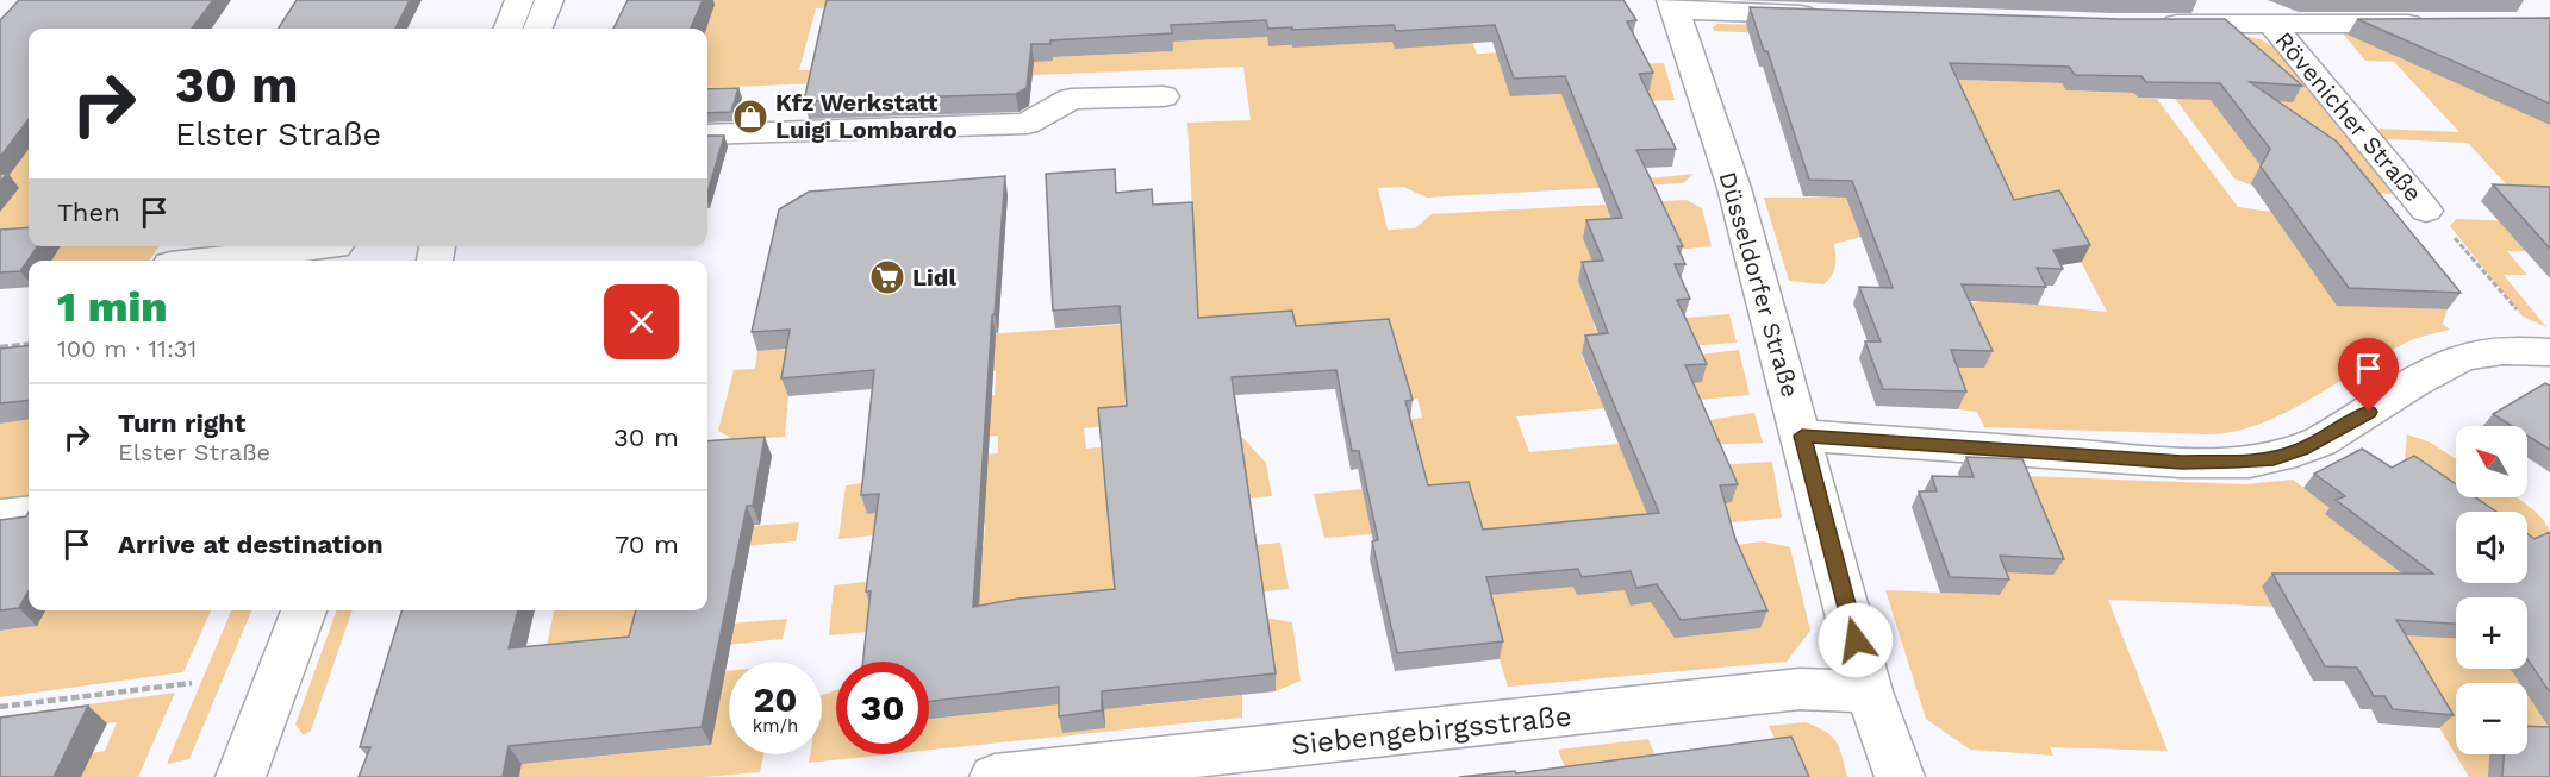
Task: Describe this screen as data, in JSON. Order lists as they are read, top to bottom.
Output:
{
  "streets": {
    "street": ["Rövenicher Straße", "Düsseldorfer Straße", "Siebengebirgsstraße"]
  },
  "crossings": [
    ["Düsseldorfer Straße", "Siebengebirgsstraße"]
  ],
  "places": {
    "shop": ["Kfz Werkstatt Luigi Lombardo"],
    "supermarket": ["Lidl"]
  },
  "north": "top left",
  "page": {
    "turn": ["30 m", "Elster Straße"],
    "then": "Then",
    "heading": ["1 min", "100 m · 11:31"],
    "list": [
      {
        "name": "Turn right",
        "note": "Elster Straße",
        "value": "30 m"
      },
      {
        "name": "Arrive at destination",
        "value": "70 m"
      }
    ],
    "map_buttons": ["+", "−"],
    "speed": "20 km/h",
    "limit": "30"
  }
}
